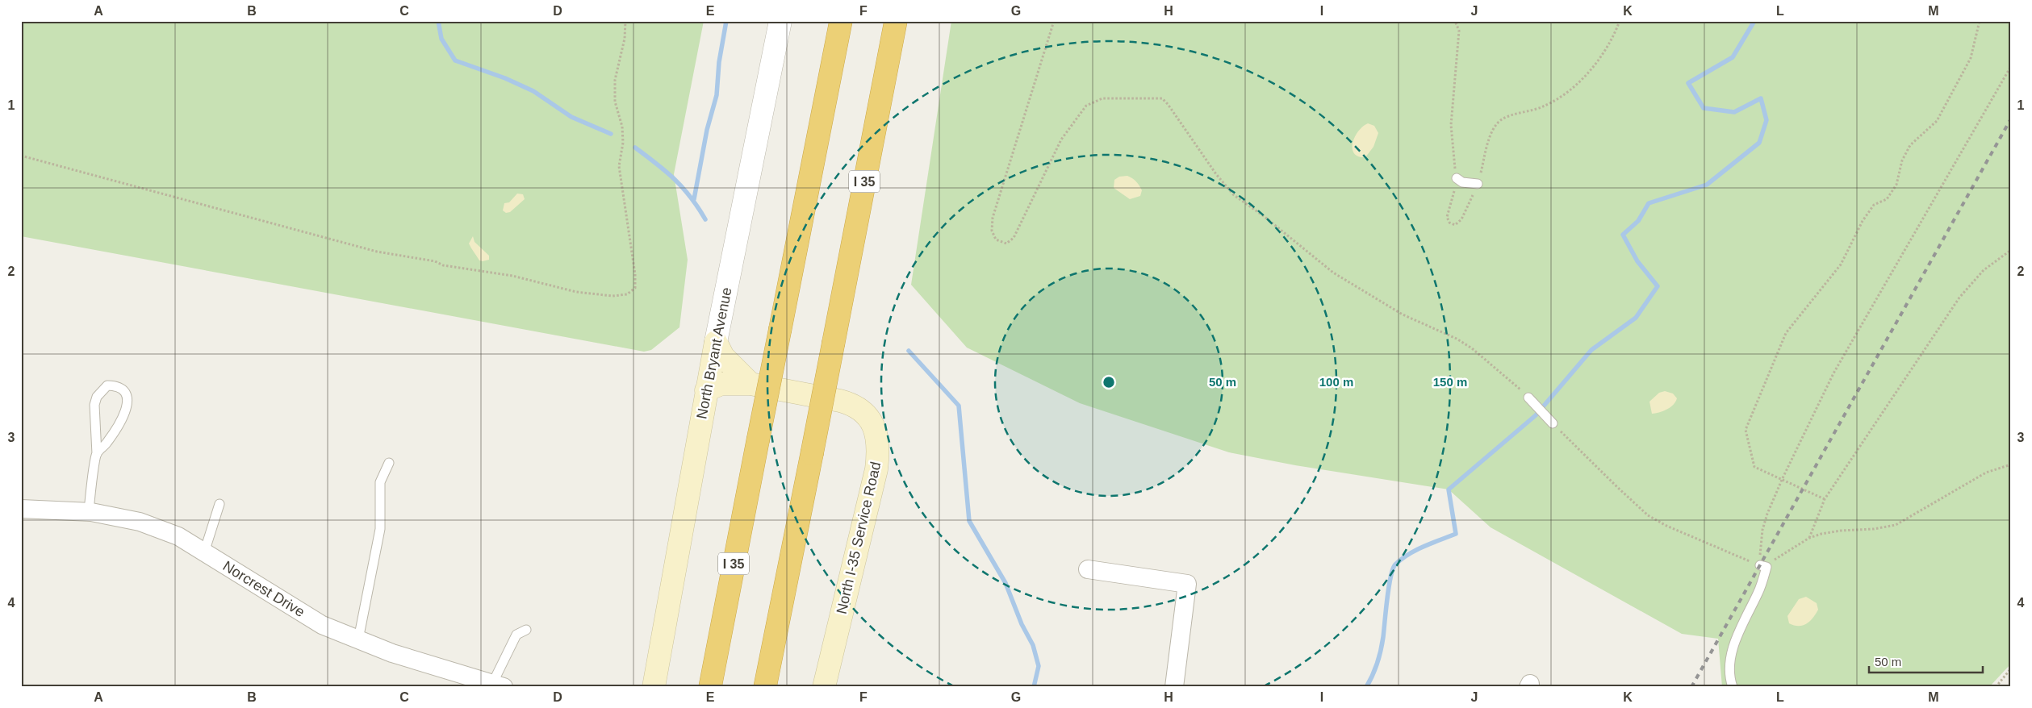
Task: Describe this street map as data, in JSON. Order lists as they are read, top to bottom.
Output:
{
  "streets": {
    "highway": ["I 35"],
    "main road": ["North Bryant Avenue", "North I-35 Service Road"],
    "street": ["Norcrest Drive"]
  },
  "crossings": [
    ["North Bryant Avenue", "North I-35 Service Road"]
  ],
  "scale_bar": "50 m",
  "grid": {
    "columns": [
      "A",
      "B",
      "C",
      "D",
      "E",
      "F",
      "G",
      "H",
      "I",
      "J",
      "K",
      "L",
      "M"
    ],
    "rows": [
      "1",
      "2",
      "3",
      "4"
    ]
  },
  "rings": ["50 m", "100 m", "150 m"]
}
